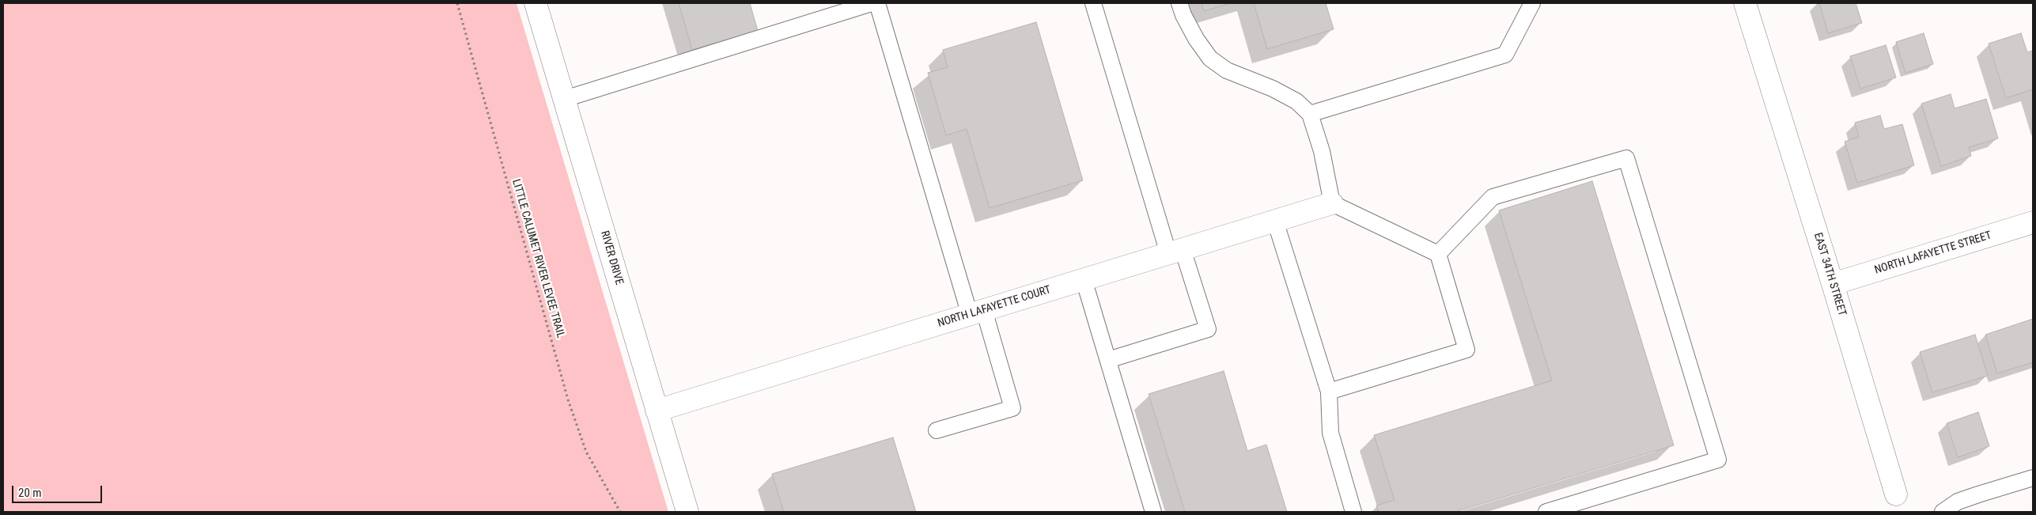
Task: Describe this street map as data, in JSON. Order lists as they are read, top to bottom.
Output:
{
  "streets": {
    "street": [
      "NORTH LAFAYETTE STREET",
      "RIVER DRIVE",
      "EAST 34TH STREET",
      "NORTH LAFAYETTE COURT"
    ],
    "path": ["LITTLE CALUMET RIVER LEVEE TRAIL"]
  },
  "crossings": [
    ["NORTH LAFAYETTE STREET", "EAST 34TH STREET"],
    ["RIVER DRIVE", "NORTH LAFAYETTE COURT"]
  ],
  "scale_bar": "20 m"
}
